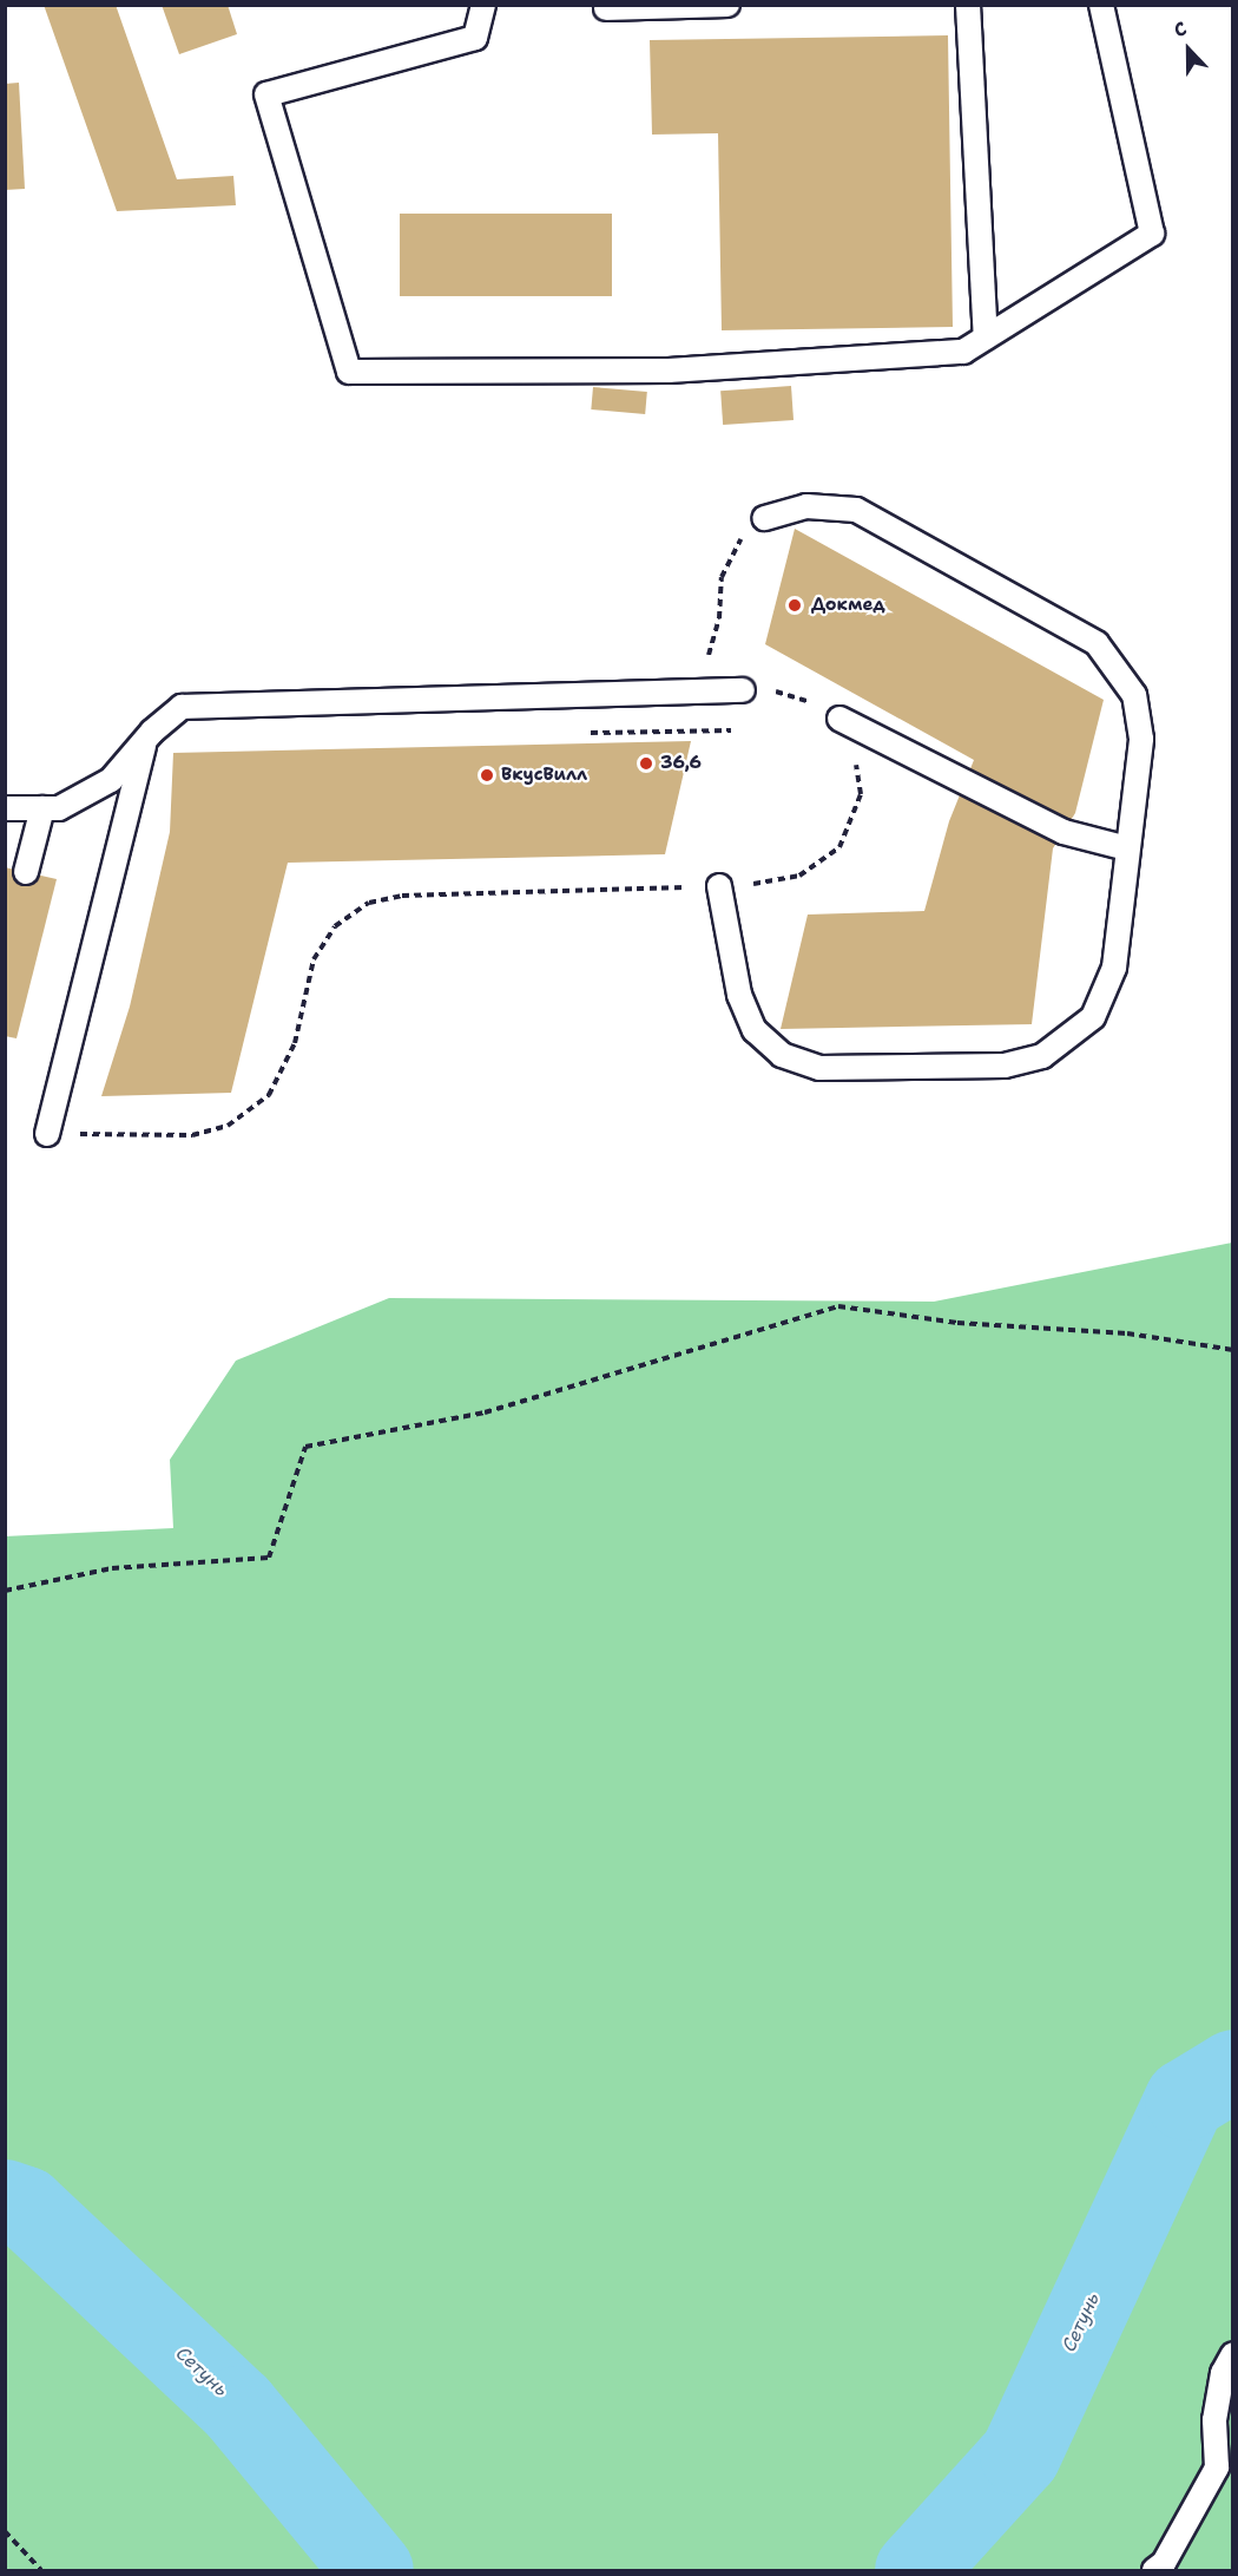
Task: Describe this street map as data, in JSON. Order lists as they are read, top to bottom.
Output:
{
  "water": ["Сетунь"],
  "places": ["Докмед", "36,6", "ВкусВилл"],
  "north": "top"
}
